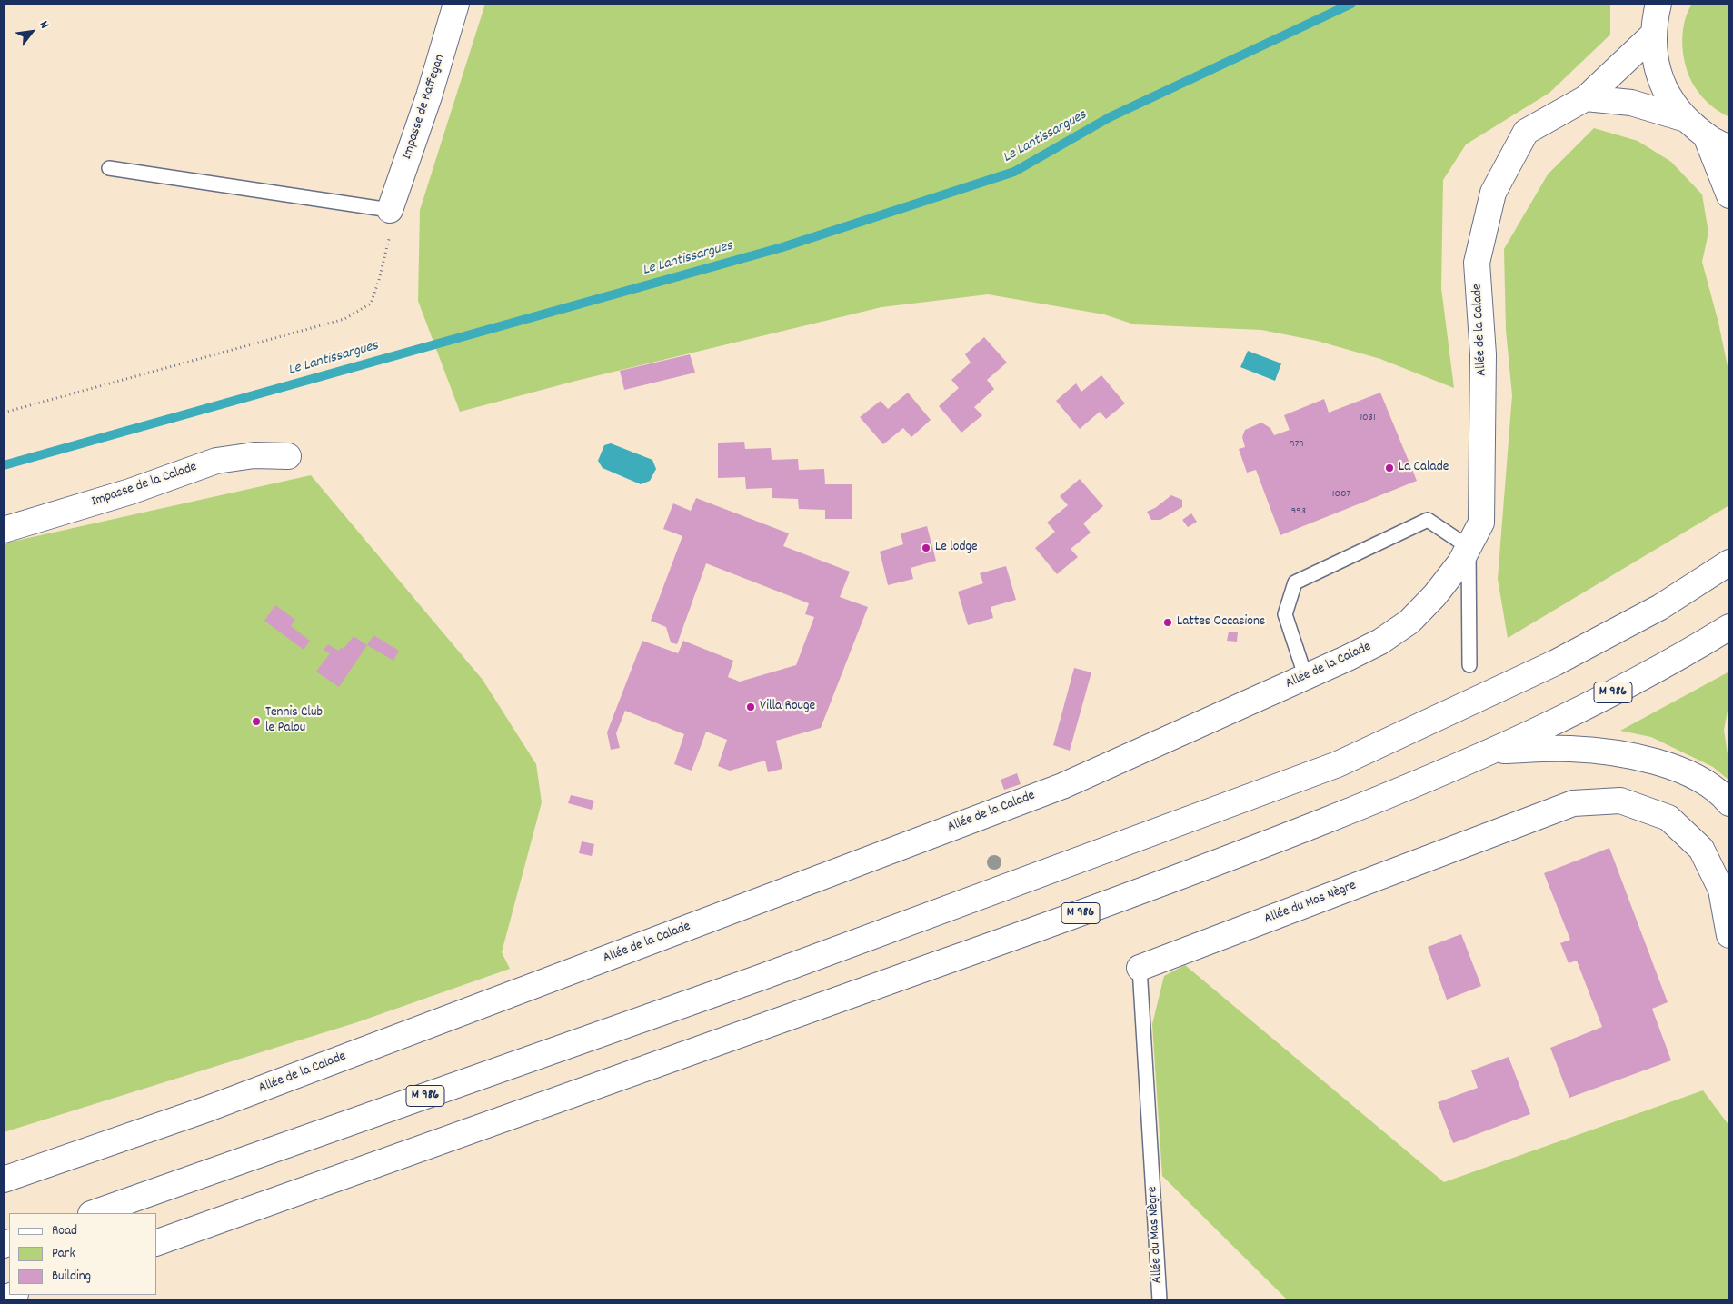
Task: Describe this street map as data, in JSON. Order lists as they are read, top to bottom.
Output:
{
  "streets": {
    "street": [
      "Impasse de Raffegan",
      "Allée de la Calade",
      "Impasse de la Calade",
      "M 986",
      "Allée du Mas Nègre"
    ]
  },
  "water": ["Le Lantissargues"],
  "places": [
    "La Calade",
    "Le lodge",
    "Lattes Occasions",
    "Villa Rouge",
    "Tennis Club le Palou"
  ],
  "house_numbers": [
    "1031",
    "979",
    "1007",
    "993"
  ],
  "legend": ["Road", "Park", "Building"],
  "north": "top right"
}
